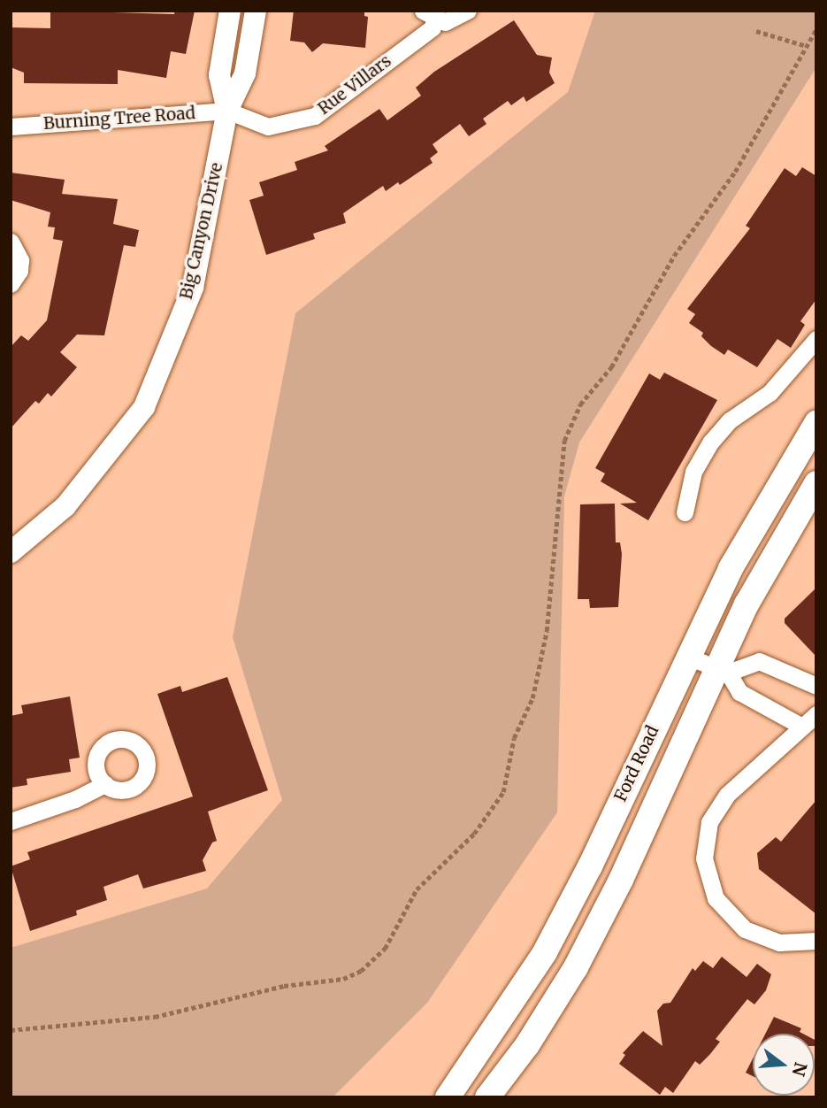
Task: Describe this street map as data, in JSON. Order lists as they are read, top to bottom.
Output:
{
  "streets": {
    "main road": ["Ford Road"],
    "street": ["Rue Villars", "Burning Tree Road", "Big Canyon Drive"]
  },
  "crossings": [
    ["Rue Villars", "Burning Tree Road"],
    ["Rue Villars", "Big Canyon Drive"],
    ["Burning Tree Road", "Big Canyon Drive"]
  ],
  "north": "right"
}
